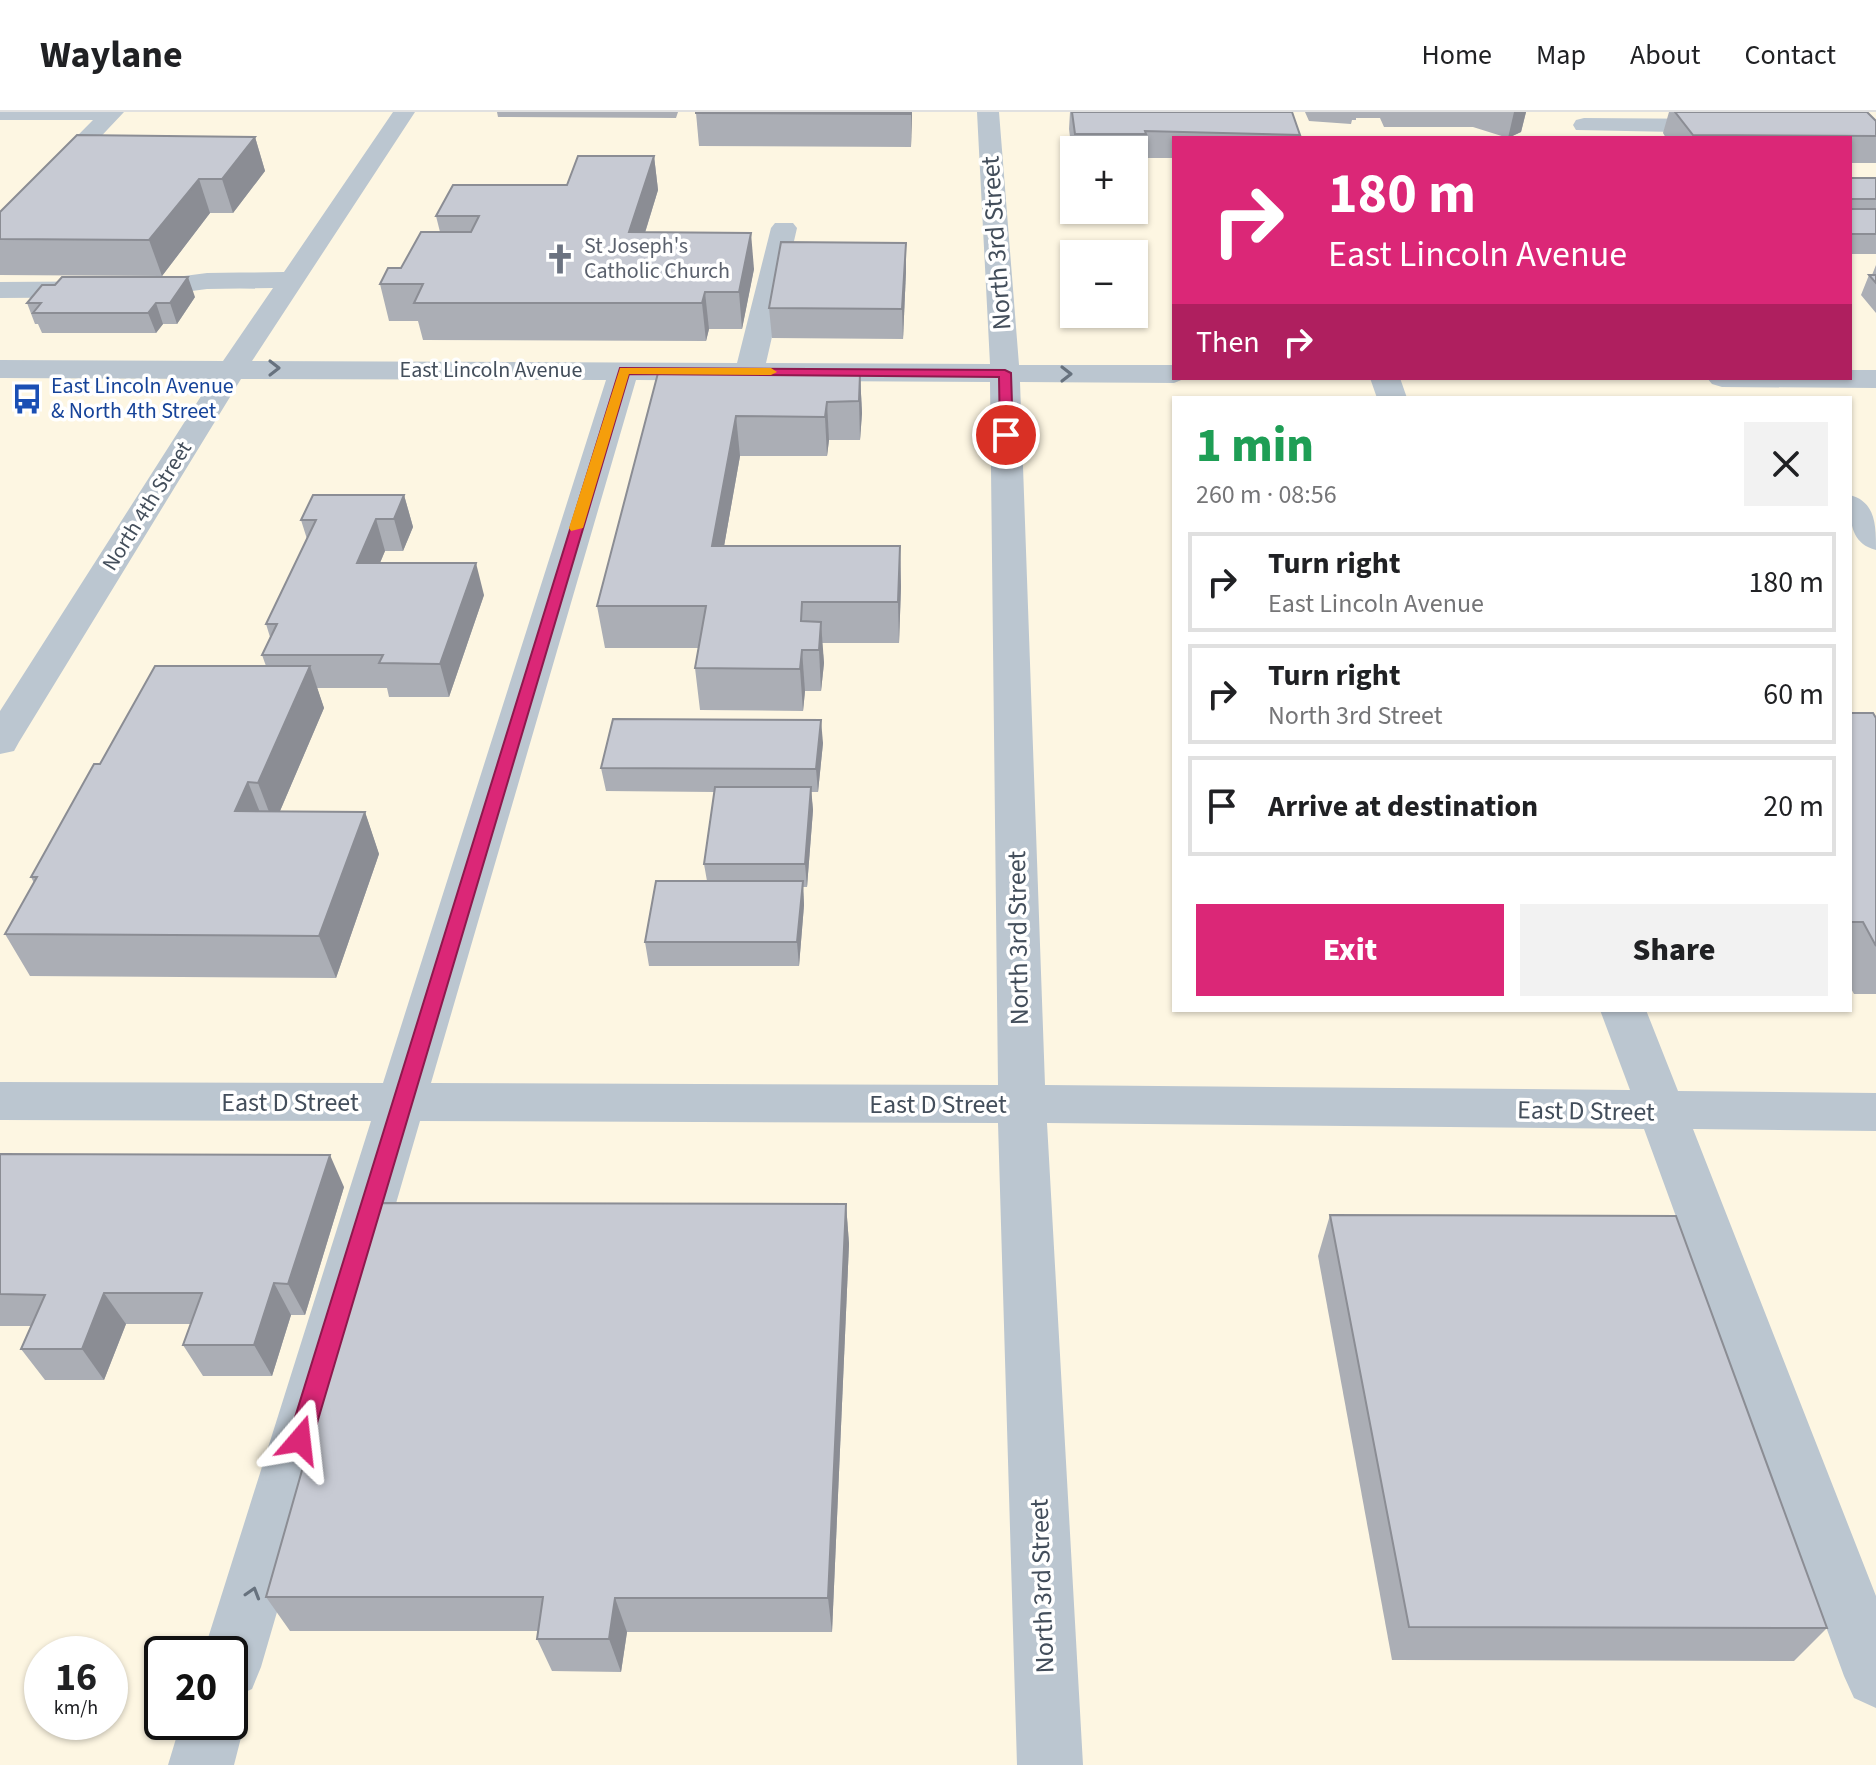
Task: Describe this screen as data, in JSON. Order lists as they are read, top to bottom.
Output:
{
  "streets": {
    "street": [
      "North 3rd Street",
      "East Lincoln Avenue",
      "North 4th Street",
      "East D Street"
    ]
  },
  "crossings": [
    ["North 3rd Street", "East Lincoln Avenue"],
    ["North 3rd Street", "East D Street"],
    ["East Lincoln Avenue", "North 4th Street"]
  ],
  "one_way": ["East Lincoln Avenue"],
  "places": {
    "church": ["St Joseph's Catholic Church"],
    "bus stop": ["East Lincoln Avenue & North 4th Street"]
  },
  "page": {
    "header": "Waylane",
    "nav": [
      "Home",
      "Map",
      "About",
      "Contact"
    ],
    "map_buttons": ["+", "−"],
    "turn": ["180 m", "East Lincoln Avenue"],
    "then": "Then",
    "heading": ["1 min", "260 m · 08:56"],
    "list": [
      {
        "name": "Turn right",
        "note": "East Lincoln Avenue",
        "value": "180 m"
      },
      {
        "name": "Turn right",
        "note": "North 3rd Street",
        "value": "60 m"
      },
      {
        "name": "Arrive at destination",
        "value": "20 m"
      }
    ],
    "buttons": ["Exit", "Share"],
    "speed": "16 km/h",
    "limit": "20"
  }
}
